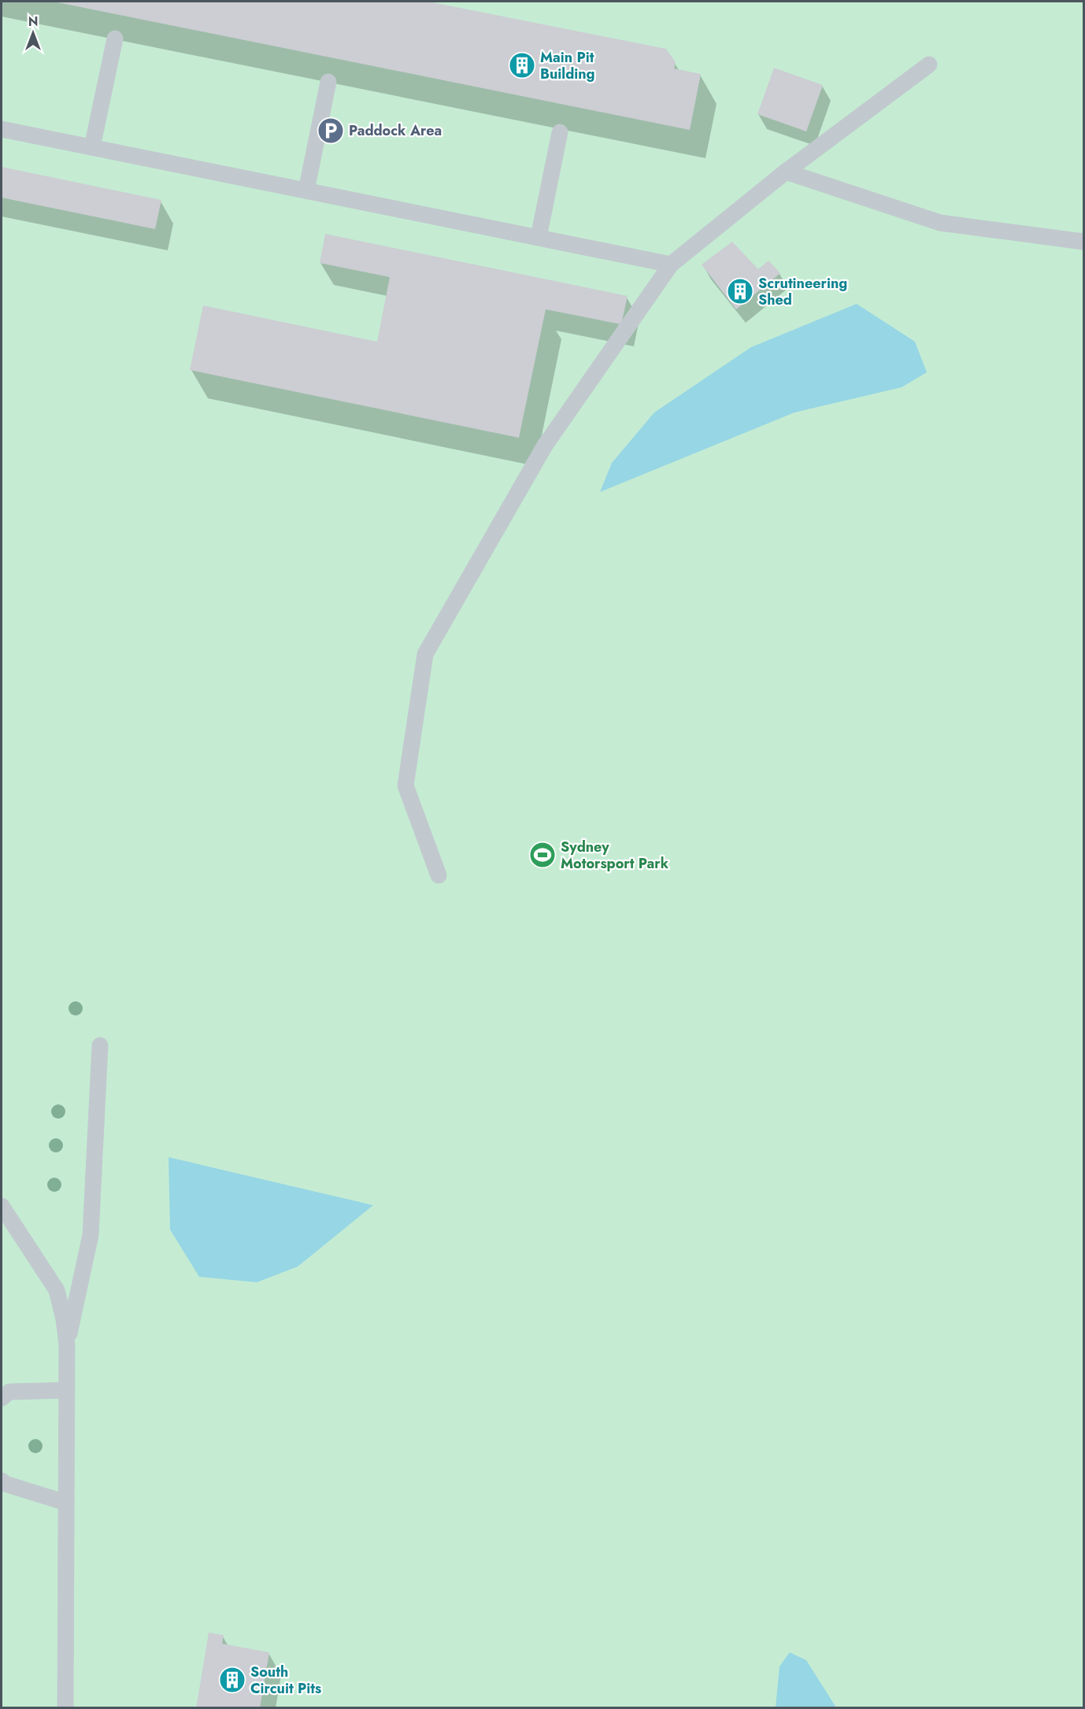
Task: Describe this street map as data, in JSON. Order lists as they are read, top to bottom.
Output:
{
  "places": {
    "building": ["Main Pit Building", "Scrutineering Shed", "South Circuit Pits"],
    "parking": ["Paddock Area"],
    "sports": ["Sydney Motorsport Park"]
  },
  "north": "top"
}
